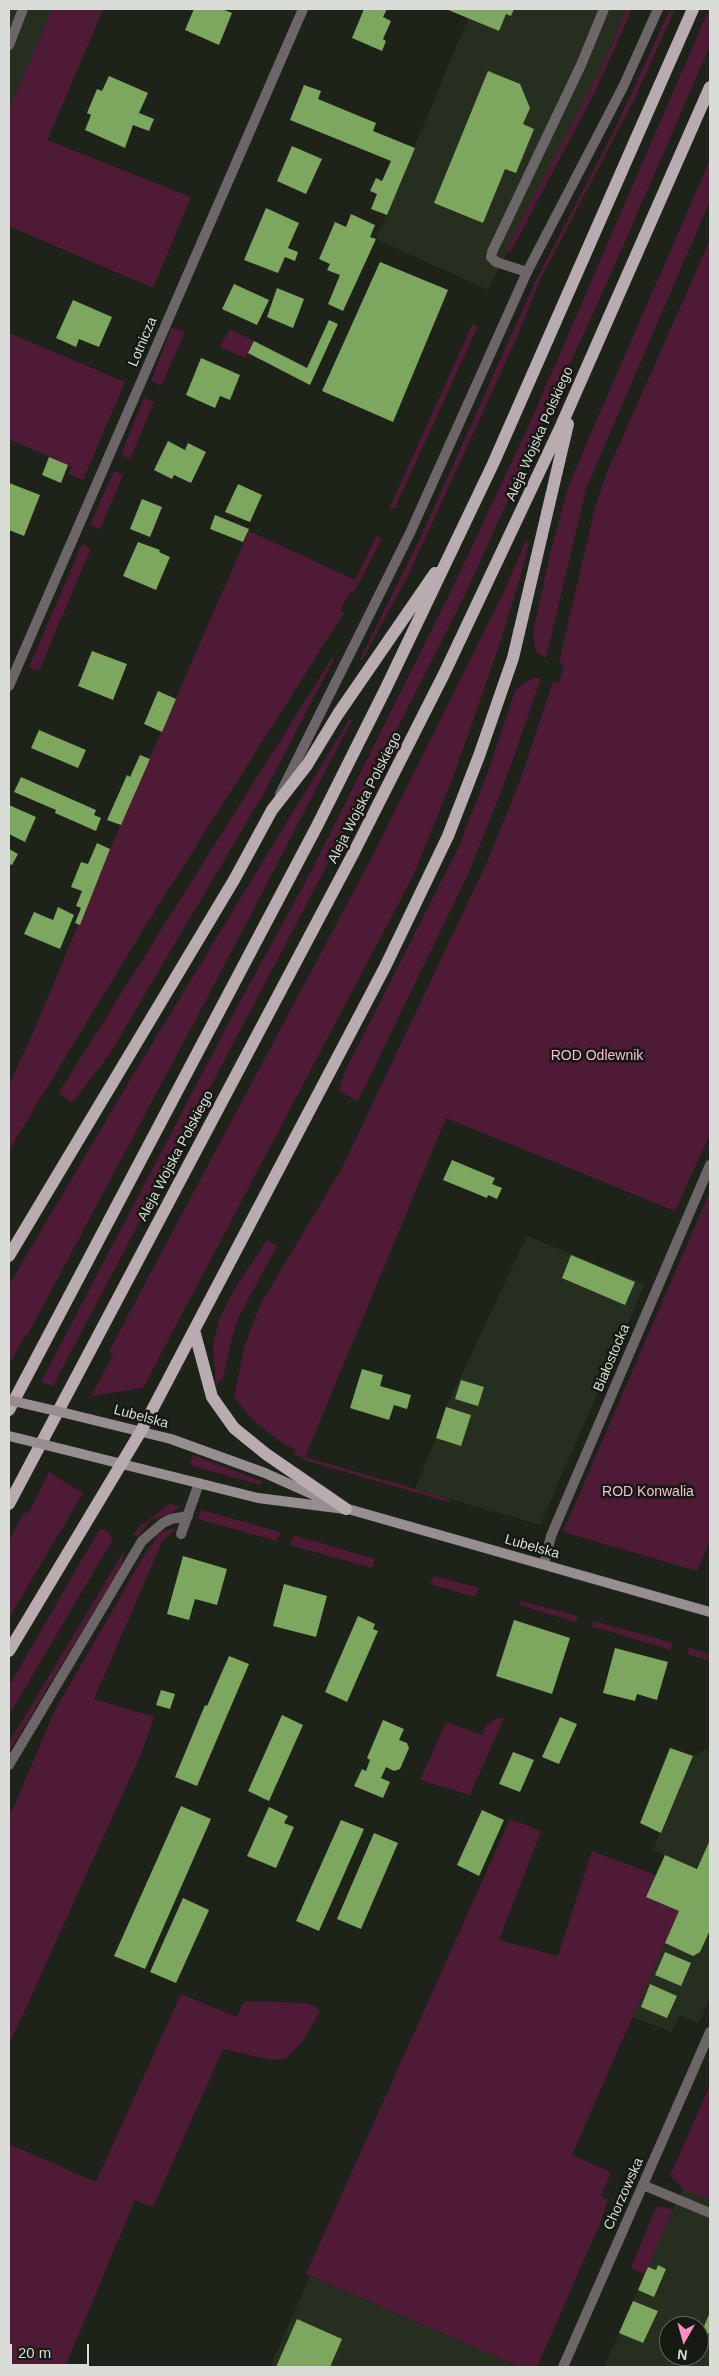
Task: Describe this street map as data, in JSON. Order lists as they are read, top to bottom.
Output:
{
  "streets": {
    "main road": ["Aleja Wojska Polskiego", "Lubelska"],
    "street": ["Lotnicza", "Białostocka", "Chorzowska"]
  },
  "crossings": [
    ["Białostocka", "Lubelska"]
  ],
  "parks": ["ROD Odlewnik", "ROD Konwalia"],
  "scale_bar": "20 m",
  "north": "bottom"
}
